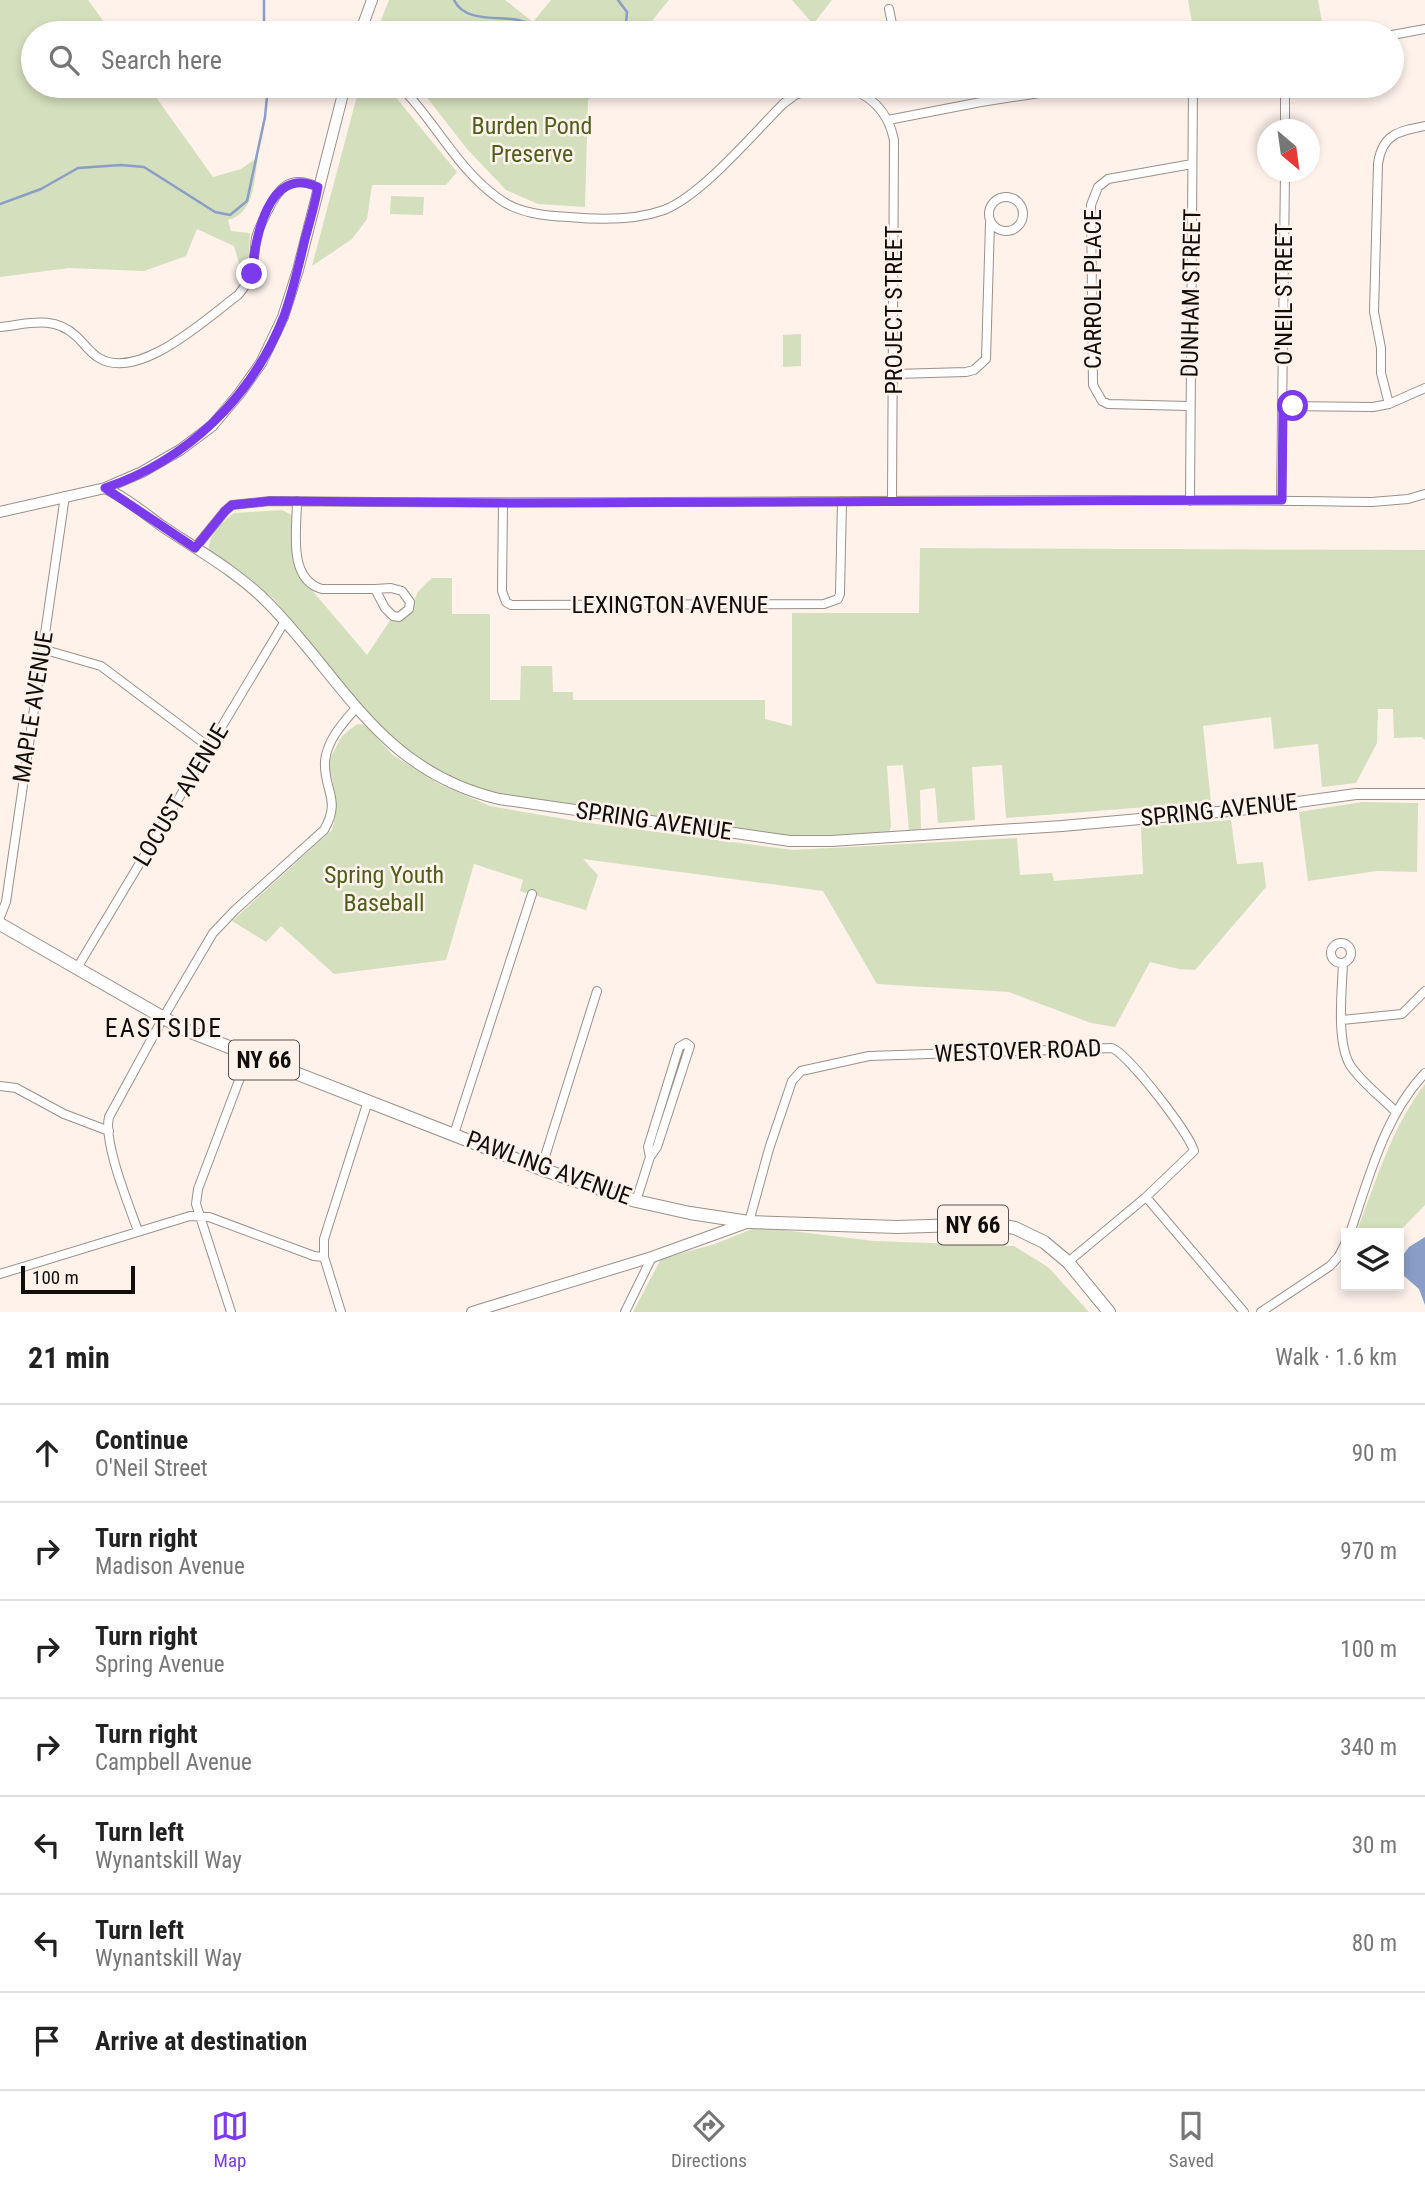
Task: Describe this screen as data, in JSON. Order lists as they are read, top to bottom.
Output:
{
  "streets": {
    "main road": ["NY 66", "PAWLING AVENUE"],
    "street": [
      "CARROLL PLACE",
      "DUNHAM STREET",
      "O'NEIL STREET",
      "PROJECT STREET",
      "LEXINGTON AVENUE",
      "MAPLE AVENUE",
      "LOCUST AVENUE",
      "SPRING AVENUE",
      "WESTOVER ROAD"
    ]
  },
  "crossings": [
    ["CARROLL PLACE", "DUNHAM STREET"],
    ["LOCUST AVENUE", "SPRING AVENUE"],
    ["LOCUST AVENUE", "PAWLING AVENUE"],
    ["WESTOVER ROAD", "PAWLING AVENUE"]
  ],
  "districts": ["EASTSIDE"],
  "parks": ["Burden Pond Preserve", "Spring Youth Baseball"],
  "scale_bar": "100 m",
  "north": "bottom right",
  "page": {
    "search": "Search here",
    "scale": "100 m",
    "heading": ["21 min", "Walk · 1.6 km"],
    "list": [
      ["Continue", "O'Neil Street", "90 m"],
      ["Turn right", "Madison Avenue", "970 m"],
      ["Turn right", "Spring Avenue", "100 m"],
      ["Turn right", "Campbell Avenue", "340 m"],
      ["Turn left", "Wynantskill Way", "30 m"],
      ["Turn left", "Wynantskill Way", "80 m"],
      "Arrive at destination"
    ],
    "nav": ["Map", "Directions", "Saved"]
  }
}
